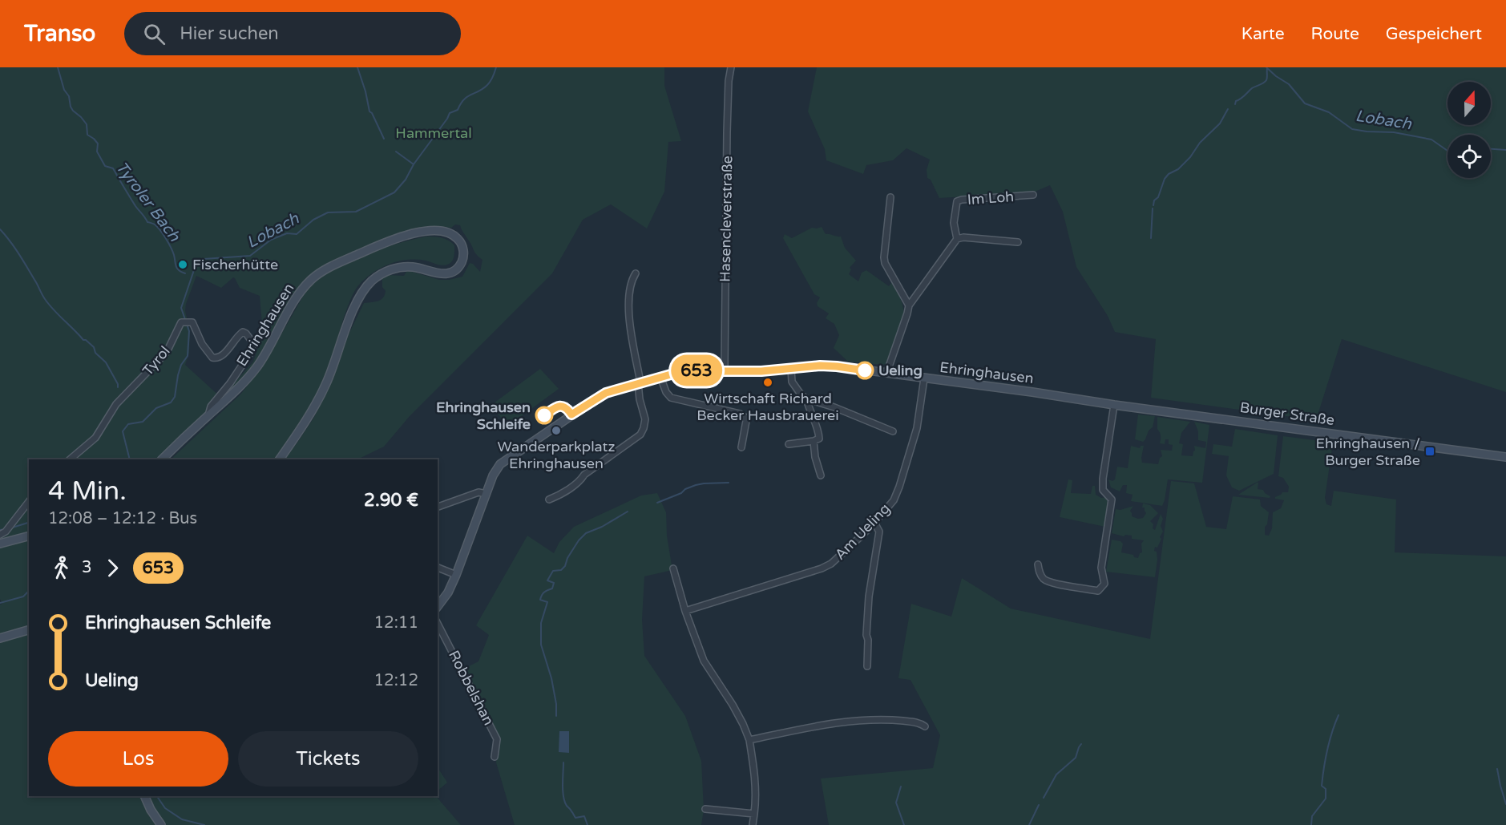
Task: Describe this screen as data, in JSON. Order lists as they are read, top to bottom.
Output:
{
  "streets": {
    "main road": ["Ehringhausen", "Burger Straße"],
    "street": [
      "Im Loh",
      "Hasencleverstraße",
      "Tyrol",
      "Am Ueling",
      "Robbelshan"
    ]
  },
  "crossings": [
    ["Hasencleverstraße", "Ehringhausen"],
    ["Ehringhausen", "Tyrol"],
    ["Ehringhausen", "Burger Straße"],
    ["Ehringhausen", "Am Ueling"]
  ],
  "water": ["Lobach", "Tyroler Bach"],
  "parks": ["Hammertal"],
  "places": {
    "other": [
      "Fischerhütte",
      "Ueling",
      "Wirtschaft Richard Becker Hausbrauerei",
      "Ehringhausen Schleife",
      "Wanderparkplatz Ehringhausen"
    ],
    "transit": ["Ehringhausen / Burger Straße"]
  },
  "lines": ["bus line 653"],
  "north": "top",
  "page": {
    "header": "Transo",
    "search": "Hier suchen",
    "nav": ["Karte", "Route", "Gespeichert"],
    "on_map": "653",
    "heading": ["4 Min.", "12:08 – 12:12 · Bus", "2.90 €"],
    "legs": ["3", "653"],
    "list": [
      {
        "name": "Ehringhausen Schleife",
        "value": "12:11"
      },
      {
        "name": "Ueling",
        "value": "12:12"
      }
    ],
    "buttons": ["Los", "Tickets"]
  }
}
